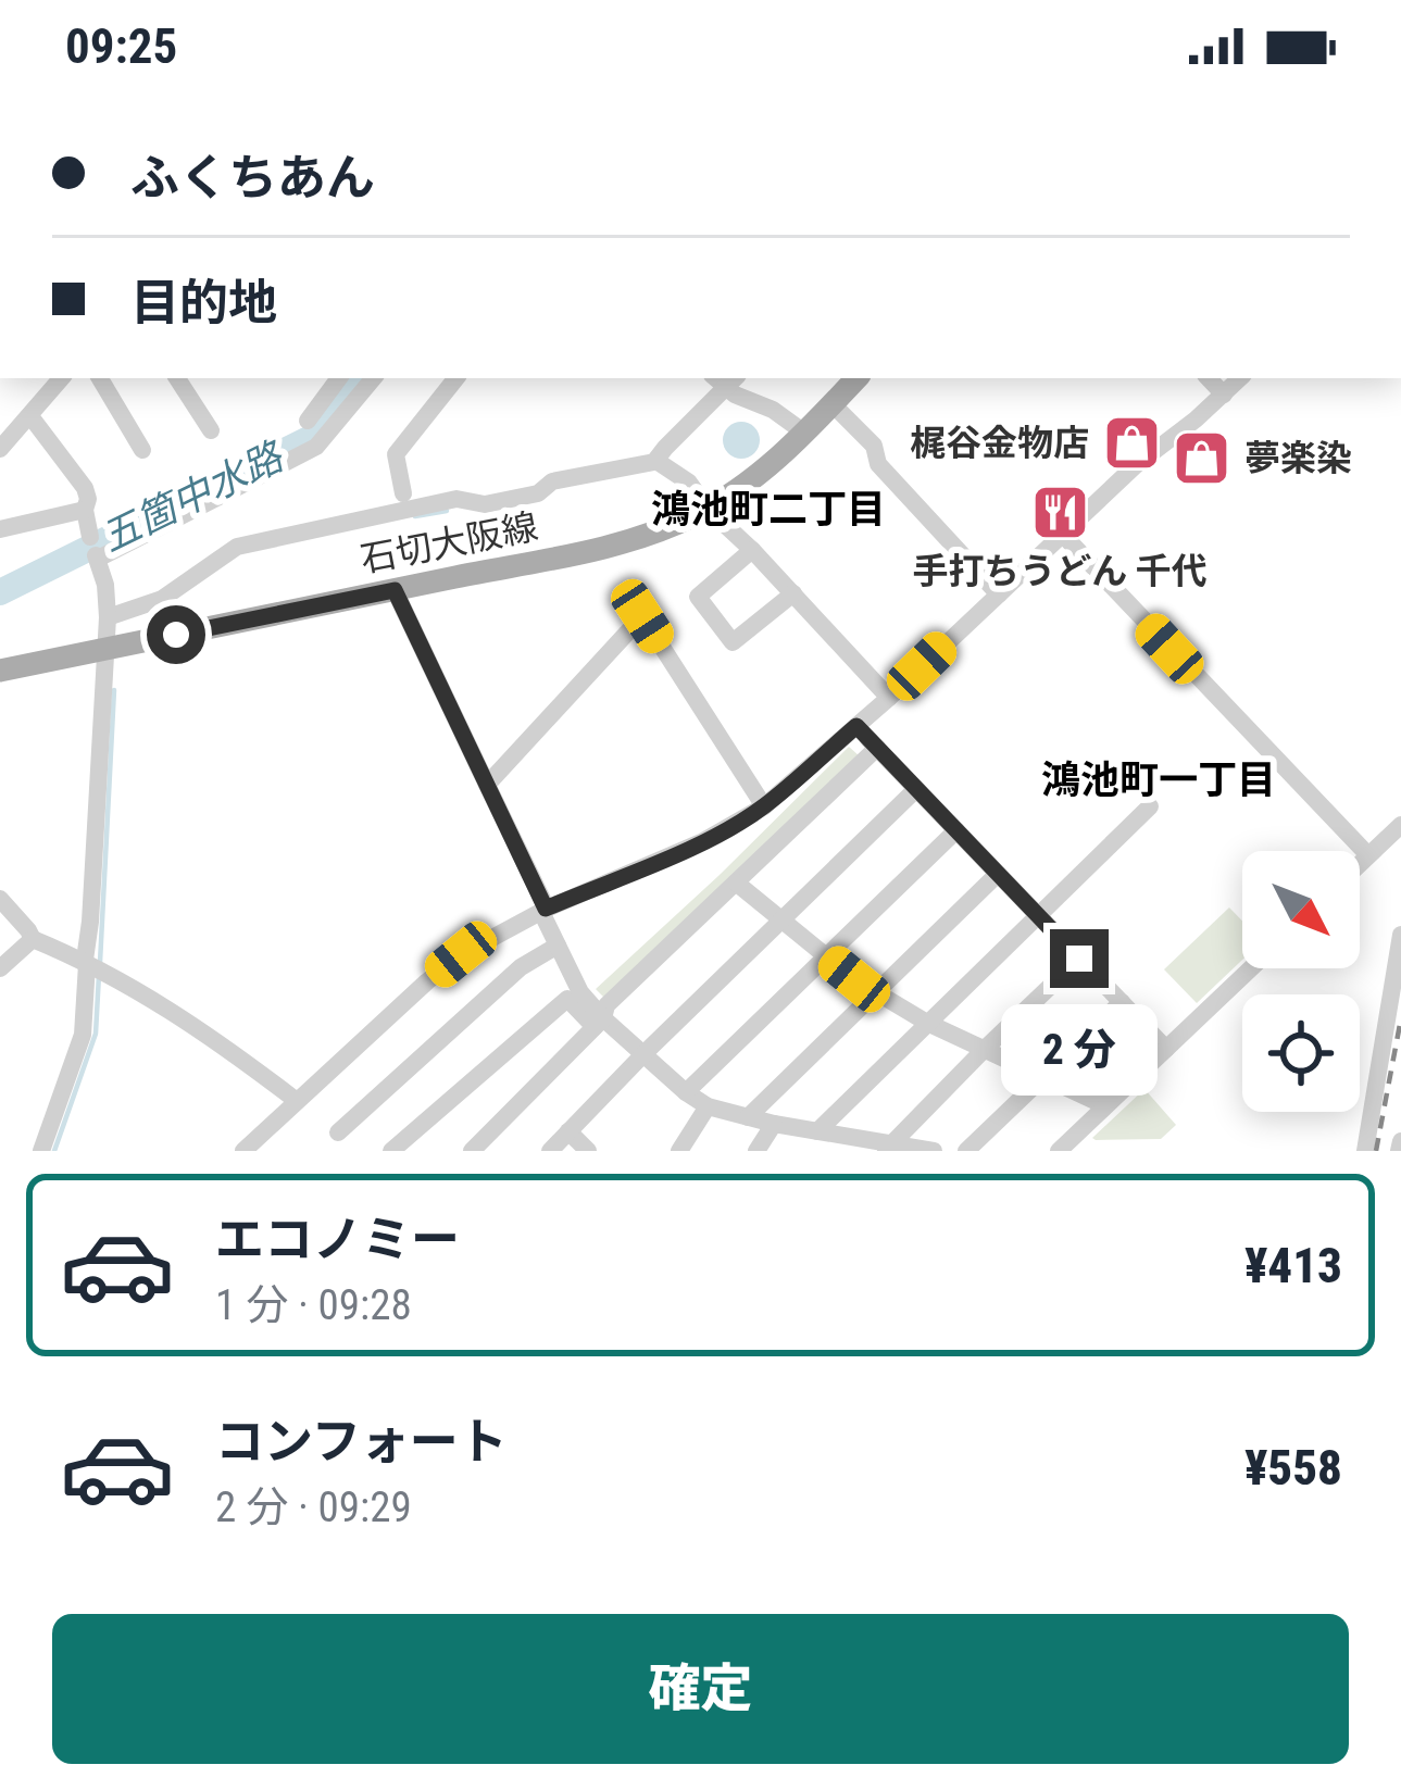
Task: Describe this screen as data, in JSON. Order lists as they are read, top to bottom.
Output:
{
  "streets": {
    "main road": ["石切大阪線"]
  },
  "districts": ["鴻池町二丁目", "鴻池町一丁目"],
  "water": ["五箇中水路"],
  "places": {
    "shop": ["梶谷金物店", "夢楽染"],
    "restaurant": ["手打ちうどん 千代"]
  },
  "north": "bottom right",
  "page": {
    "status": "09:25",
    "banner": ["ふくちあん", "目的地"],
    "bubble": "2 分",
    "list": [
      {
        "name": "エコノミー",
        "note": "1 分 · 09:28",
        "value": "¥413"
      },
      {
        "name": "コンフォート",
        "note": "2 分 · 09:29",
        "value": "¥558"
      }
    ],
    "buttons": "確定"
  }
}
